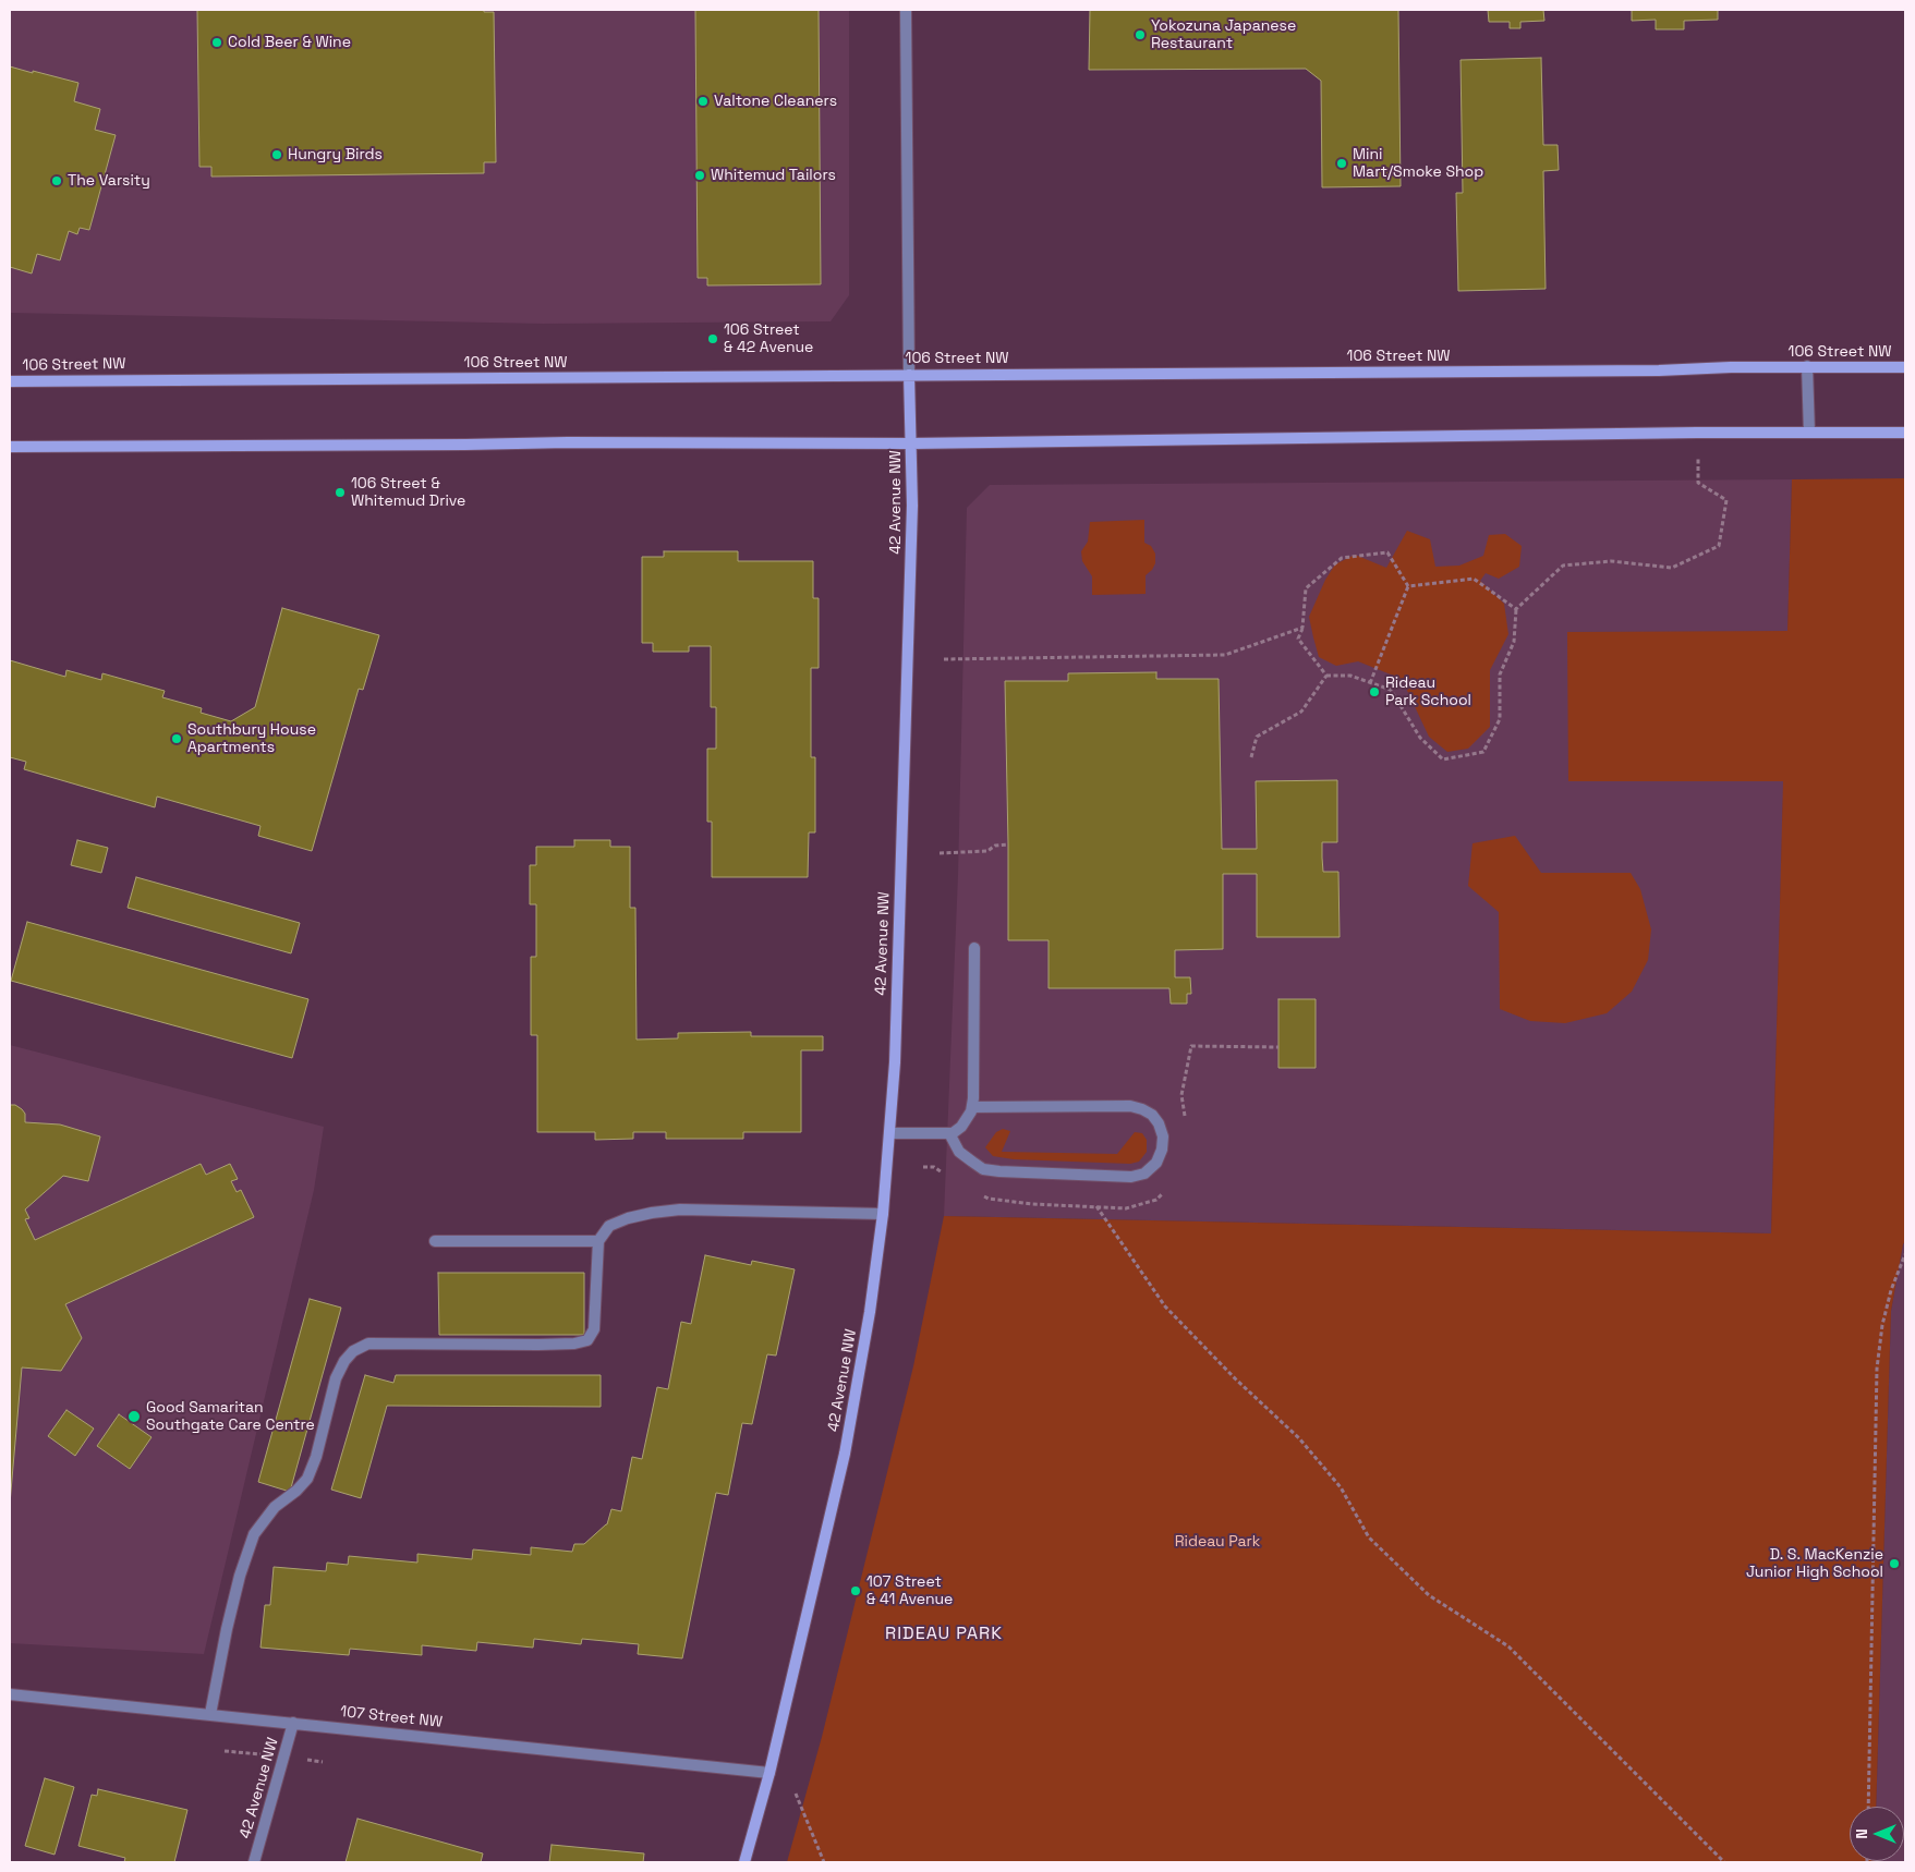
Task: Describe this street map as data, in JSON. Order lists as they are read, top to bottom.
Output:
{
  "streets": {
    "street": ["106 Street NW", "42 Avenue NW", "107 Street NW"]
  },
  "crossings": [
    ["106 Street NW", "42 Avenue NW"],
    ["42 Avenue NW", "107 Street NW"]
  ],
  "districts": ["RIDEAU PARK"],
  "parks": ["Rideau Park"],
  "places": [
    "Yokozuna Japanese Restaurant",
    "Cold Beer & Wine",
    "Valtone Cleaners",
    "Hungry Birds",
    "Mini Mart/Smoke Shop",
    "Whitemud Tailors",
    "The Varsity",
    "106 Street & 42 Avenue",
    "106 Street & Whitemud Drive",
    "Rideau Park School",
    "Southbury House Apartments",
    "Good Samaritan Southgate Care Centre",
    "D. S. MacKenzie Junior High School",
    "107 Street & 41 Avenue"
  ],
  "north": "left"
}
